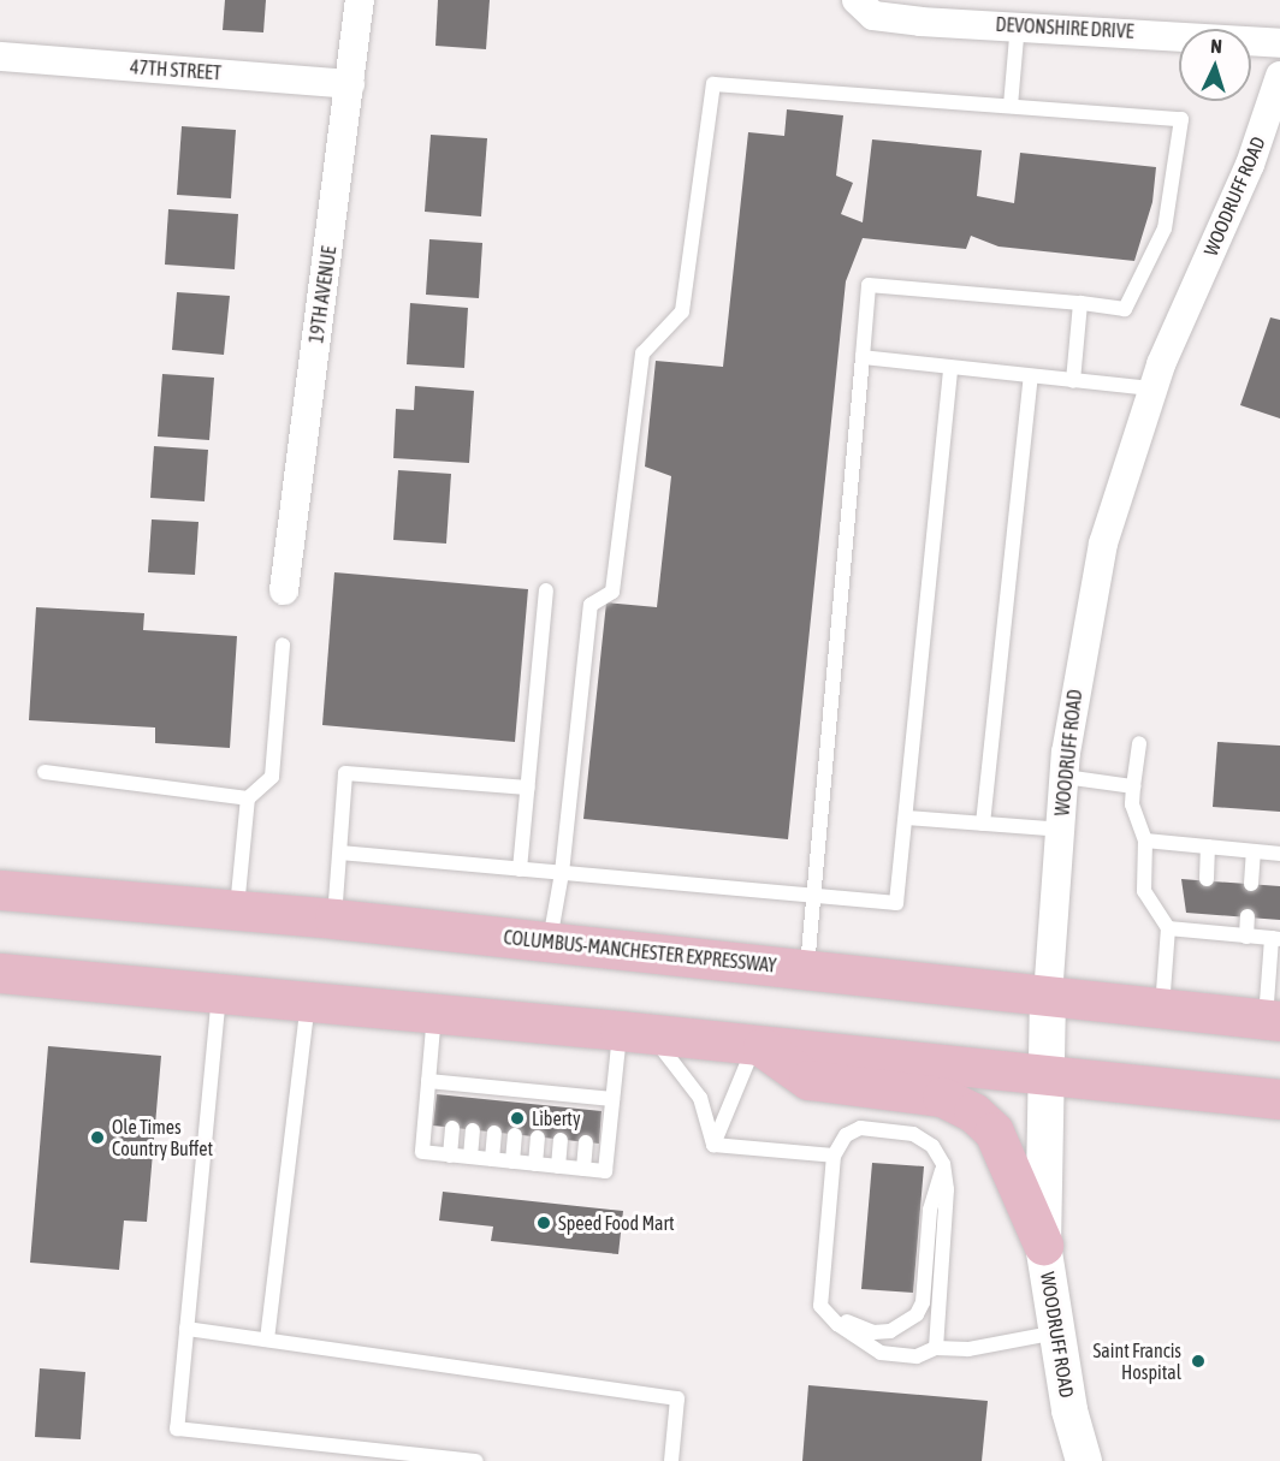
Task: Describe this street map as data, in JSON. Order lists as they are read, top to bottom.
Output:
{
  "streets": {
    "main road": ["COLUMBUS-MANCHESTER EXPRESSWAY"],
    "street": [
      "DEVONSHIRE DRIVE",
      "47TH STREET",
      "WOODRUFF ROAD",
      "19TH AVENUE"
    ]
  },
  "crossings": [
    ["47TH STREET", "19TH AVENUE"],
    ["WOODRUFF ROAD", "COLUMBUS-MANCHESTER EXPRESSWAY"]
  ],
  "places": [
    "Liberty",
    "Ole Times Country Buffet",
    "Speed Food Mart",
    "Saint Francis Hospital"
  ],
  "north": "top"
}
